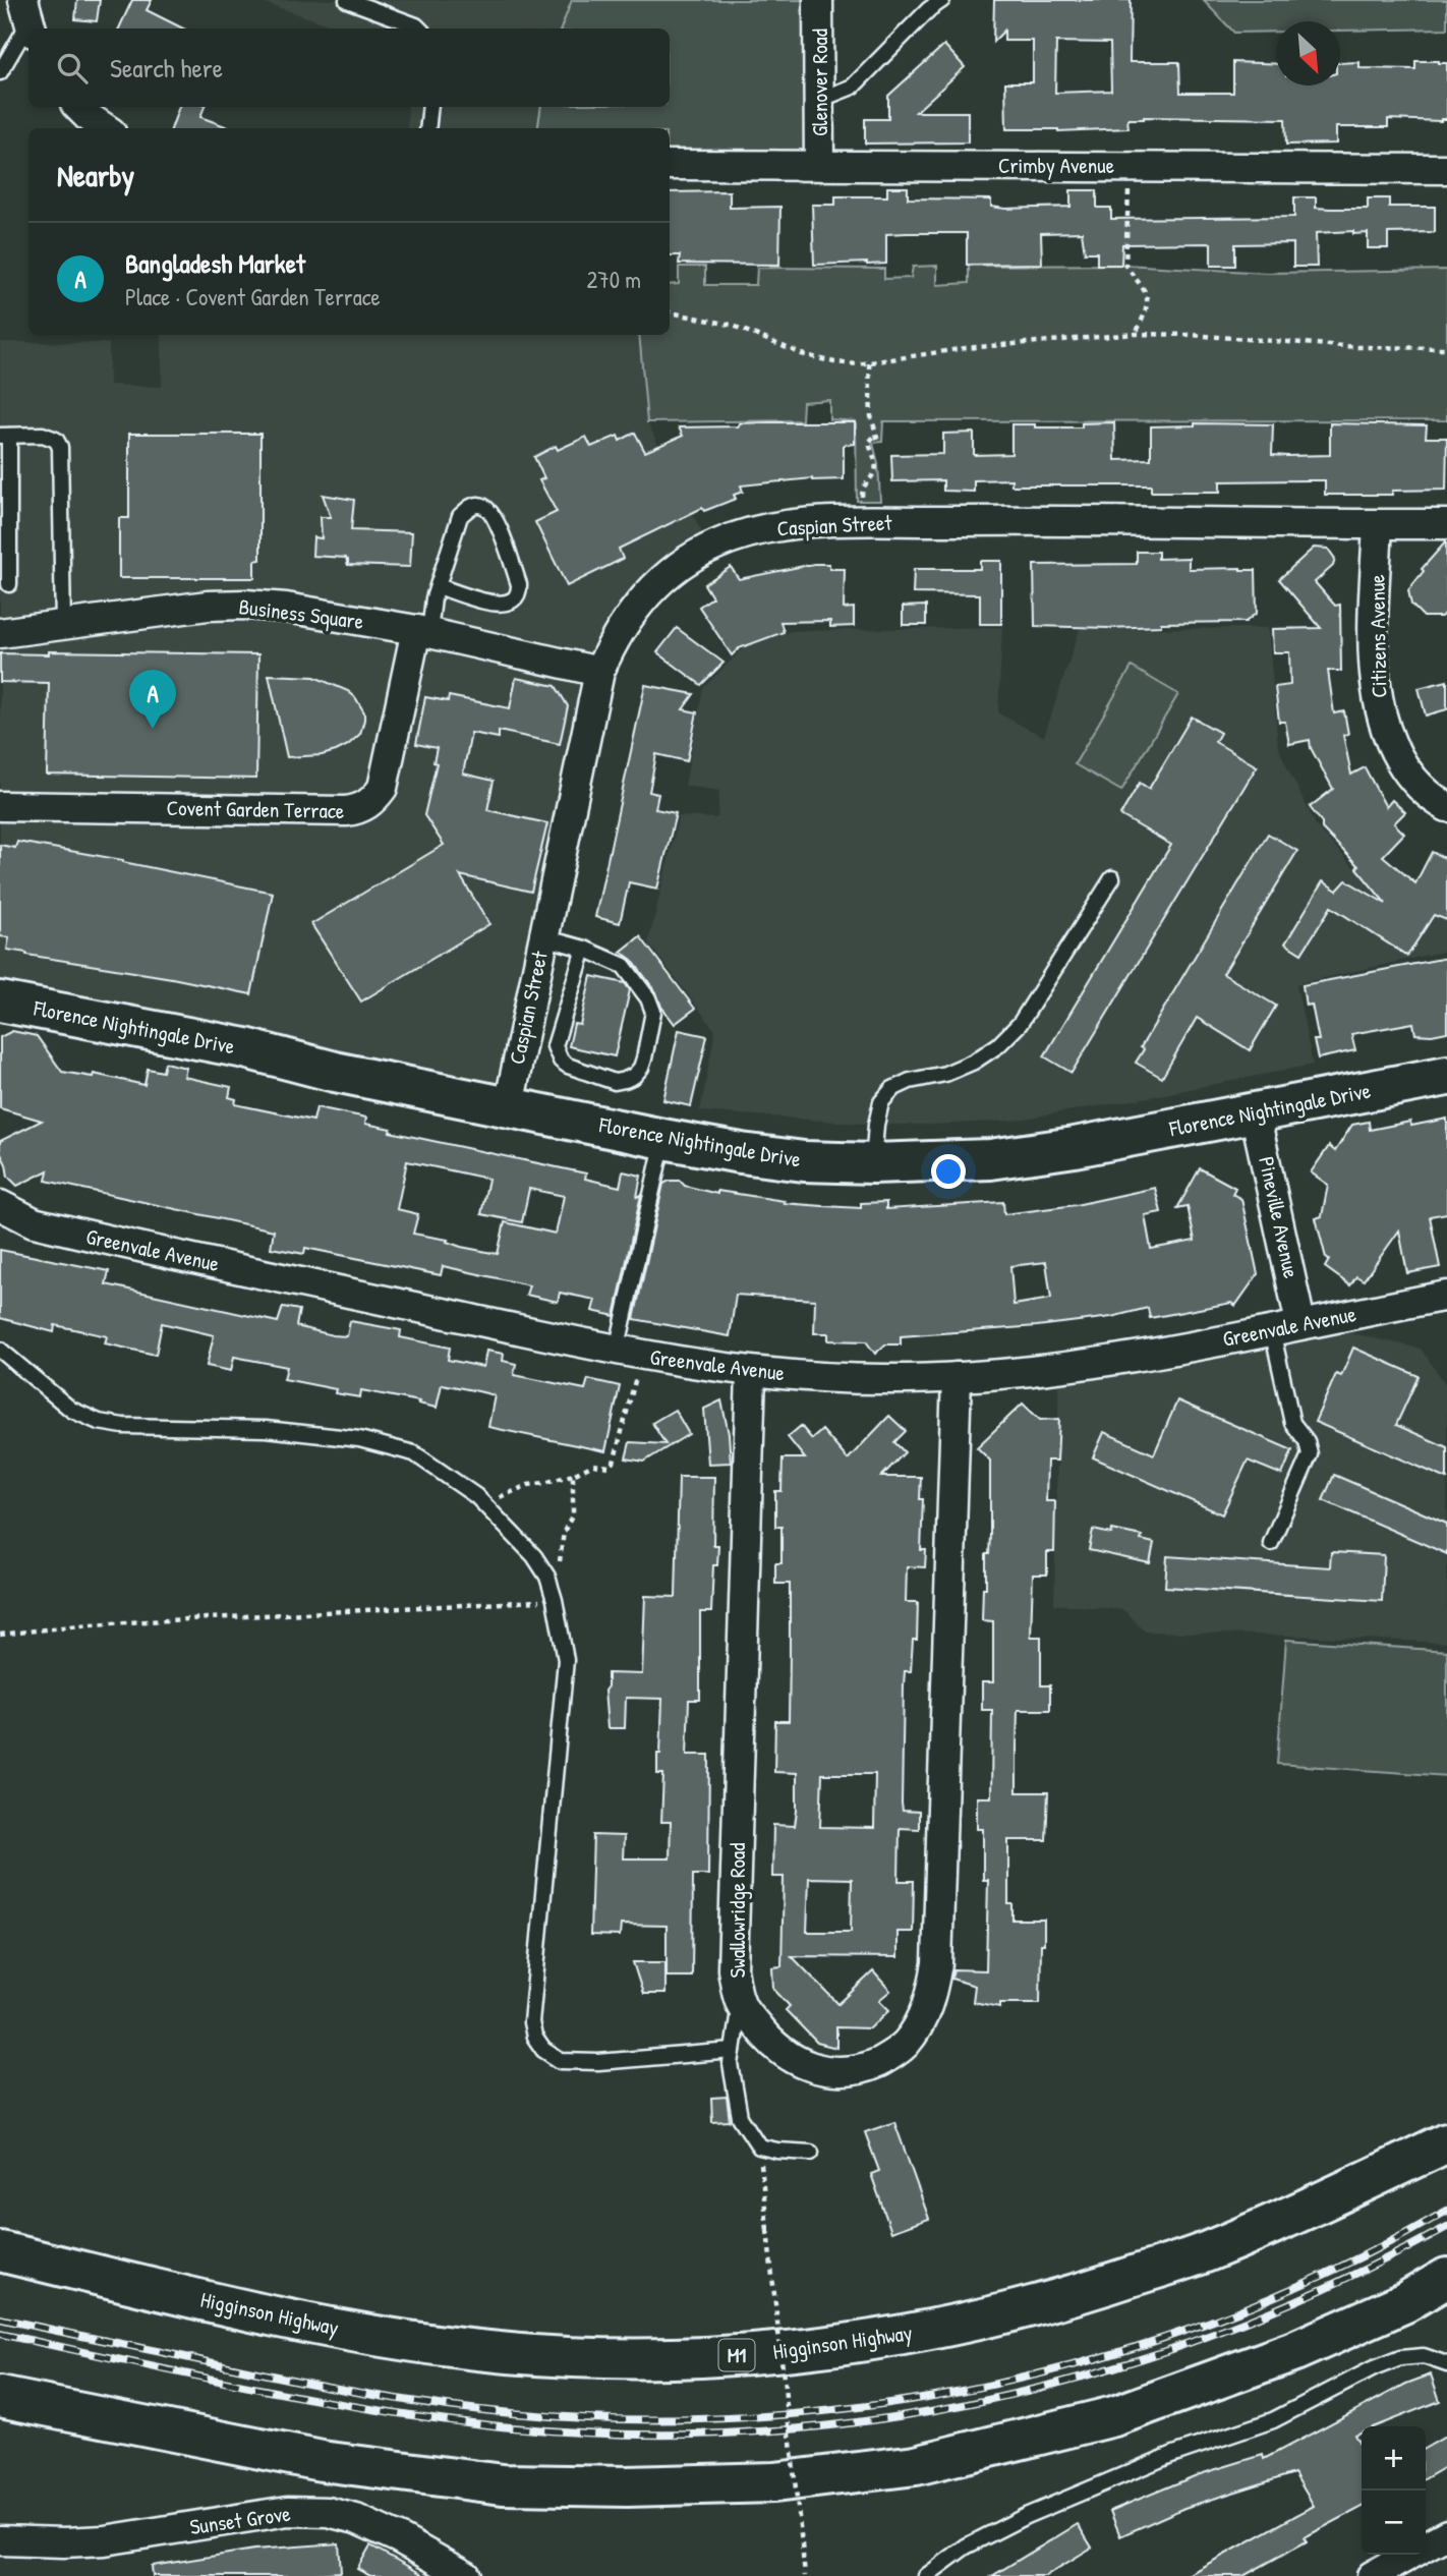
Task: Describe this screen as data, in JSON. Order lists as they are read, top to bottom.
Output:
{
  "streets": {
    "main road": ["Florence Nightingale Drive", "Higginson Highway", "M1"],
    "street": [
      "Glenover Road",
      "Crimby Avenue",
      "Caspian Street",
      "Business Square",
      "Citizens Avenue",
      "Covent Garden Terrace",
      "Pineville Avenue",
      "Greenvale Avenue",
      "Swallowridge Road",
      "Sunset Grove"
    ]
  },
  "crossings": [
    ["Glenover Road", "Crimby Avenue"],
    ["Caspian Street", "Business Square"],
    ["Caspian Street", "Citizens Avenue"],
    ["Caspian Street", "Florence Nightingale Drive"],
    ["Business Square", "Covent Garden Terrace"],
    ["Florence Nightingale Drive", "Pineville Avenue"],
    ["Pineville Avenue", "Greenvale Avenue"],
    ["Greenvale Avenue", "Swallowridge Road"]
  ],
  "north": "bottom right",
  "page": {
    "search": "Search here",
    "heading": "Nearby",
    "list": [
      {
        "mark": "A",
        "name": "Bangladesh Market",
        "note": "Place · Covent Garden Terrace",
        "value": "270 m"
      }
    ],
    "pins": "A",
    "map_buttons": ["+", "−"]
  }
}
